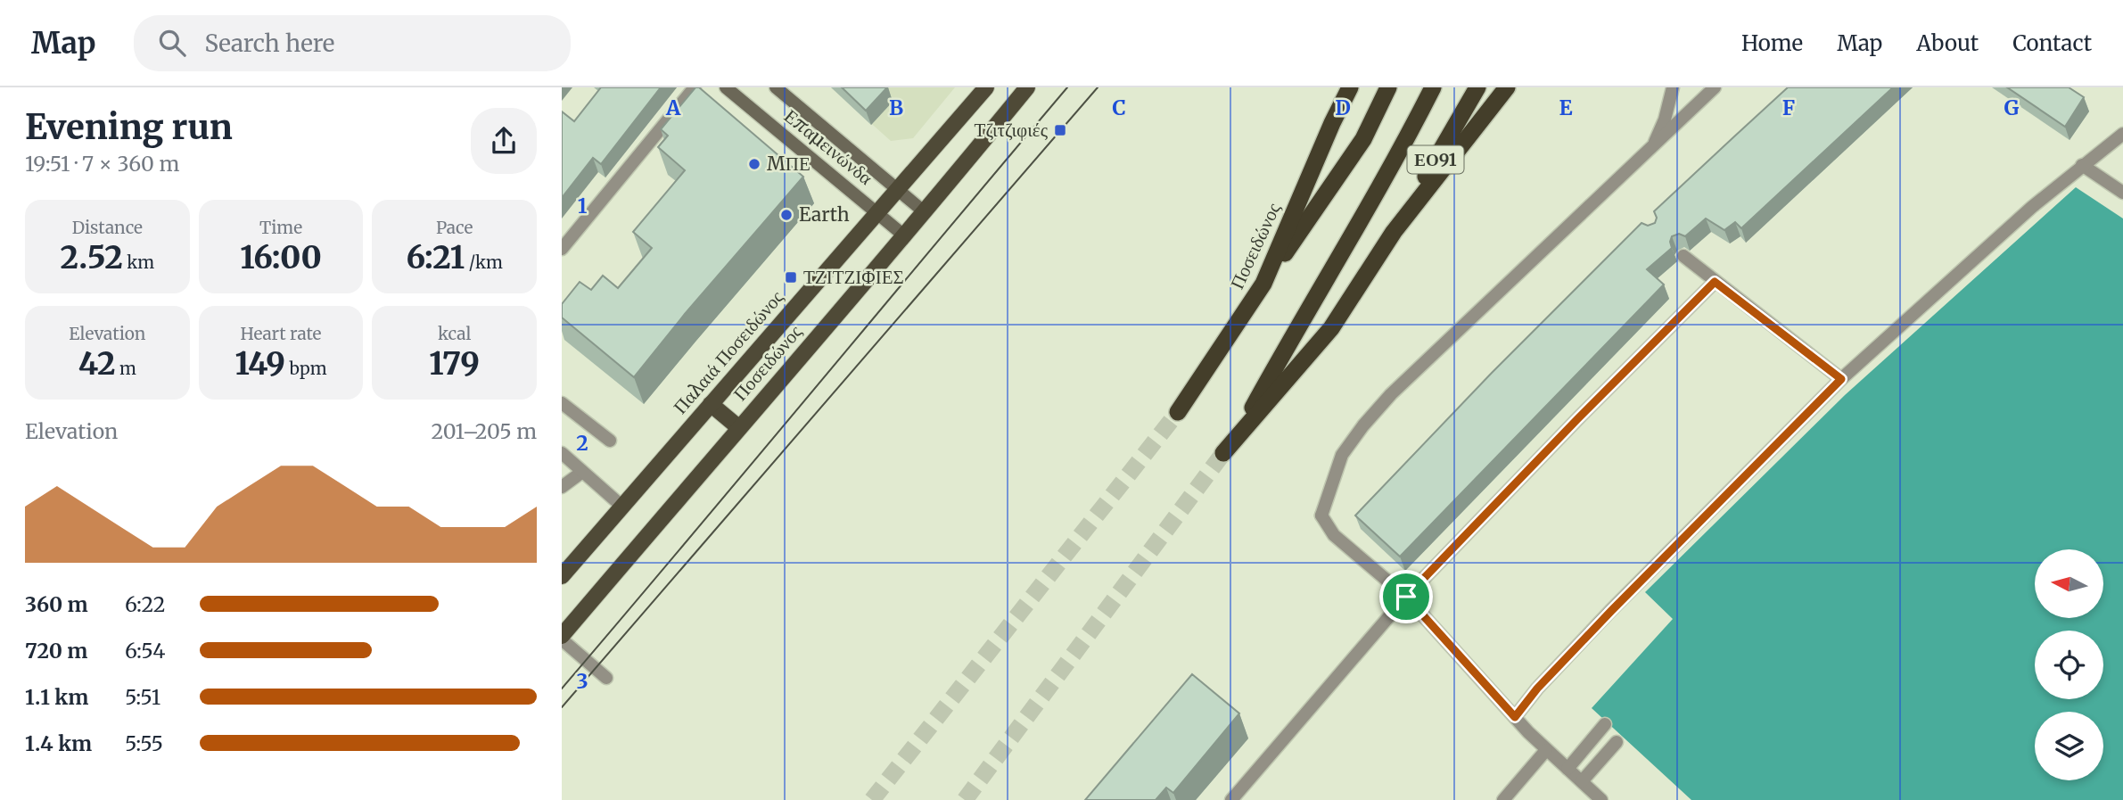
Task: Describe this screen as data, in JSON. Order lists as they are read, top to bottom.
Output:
{
  "streets": {
    "highway": ["ΕΟ91", "Ποσειδώνος"],
    "main road": ["Επαμεινώνδα", "Παλαιά Ποσειδώνος"]
  },
  "crossings": [
    ["Επαμεινώνδα", "Ποσειδώνος"],
    ["Επαμεινώνδα", "Παλαιά Ποσειδώνος"]
  ],
  "places": {
    "transit": ["Τζιτζιφιές", "ΤΖΙΤΖΙΦΙΕΣ"],
    "other": ["ΜΠΕ", "Earth"]
  },
  "north": "left",
  "page": {
    "header": "Map",
    "search": "Search here",
    "nav": [
      "Home",
      "Map",
      "About",
      "Contact"
    ],
    "heading": ["Evening run", "19:51 · 7 × 360 m"],
    "stats": [
      ["Distance", "2.52 km"],
      ["Time", "16:00"],
      ["Pace", "6:21 /km"],
      ["Elevation", "42 m"],
      ["Heart rate", "149 bpm"],
      ["kcal", "179"]
    ],
    "chart": ["Elevation", "201–205 m"],
    "list": [
      {
        "name": "360 m",
        "note": "6:22"
      },
      {
        "name": "720 m",
        "note": "6:54"
      },
      {
        "name": "1.1 km",
        "note": "5:51"
      },
      {
        "name": "1.4 km",
        "note": "5:55"
      }
    ]
  },
  "grid": {
    "columns": [
      "A",
      "B",
      "C",
      "D",
      "E",
      "F",
      "G"
    ],
    "rows": ["1", "2", "3"]
  }
}
